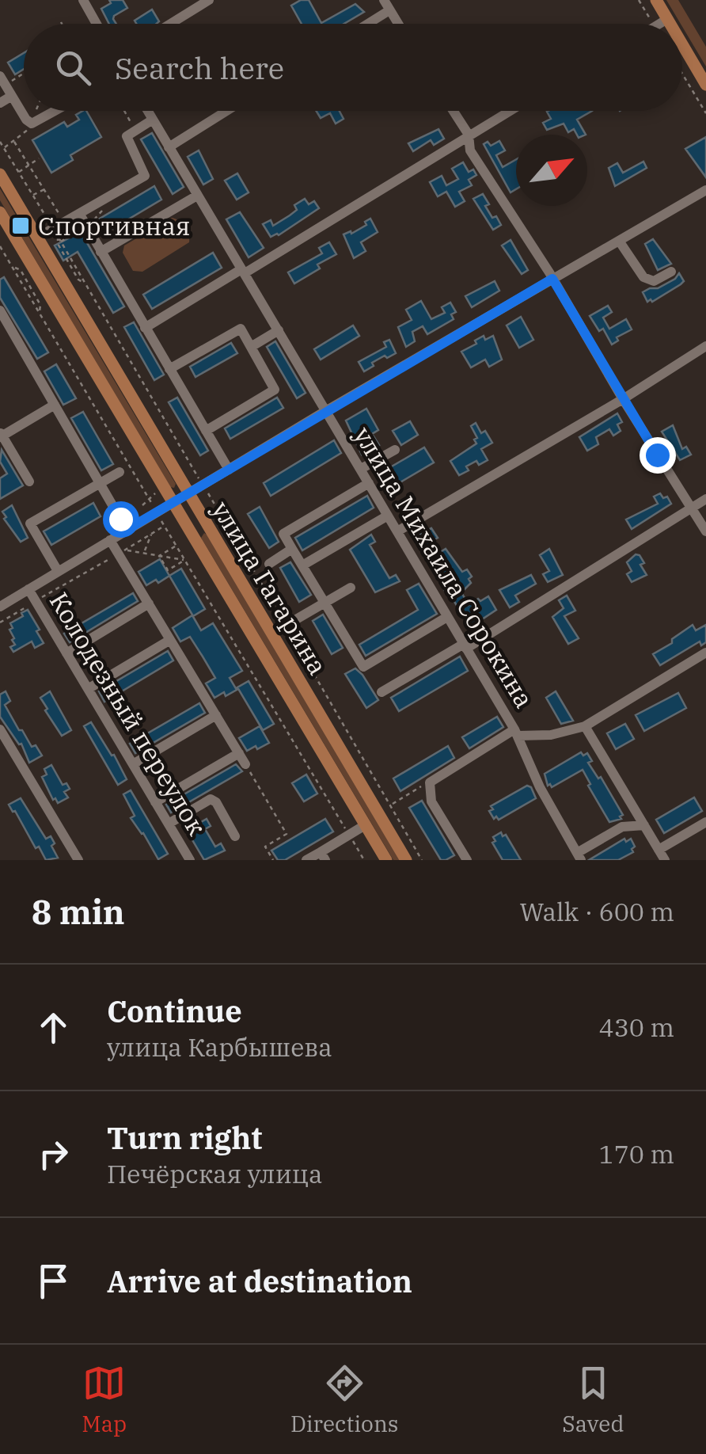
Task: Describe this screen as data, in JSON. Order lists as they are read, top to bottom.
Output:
{
  "streets": {
    "main road": ["улица Гагарина"],
    "street": ["улица Михаила Сорокина", "Колодезный переулок"]
  },
  "places": {
    "transit": ["Спортивная"]
  },
  "north": "top right",
  "page": {
    "search": "Search here",
    "heading": ["8 min", "Walk · 600 m"],
    "list": [
      ["Continue", "улица Карбышева", "430 m"],
      ["Turn right", "Печёрская улица", "170 m"],
      "Arrive at destination"
    ],
    "nav": ["Map", "Directions", "Saved"]
  }
}
